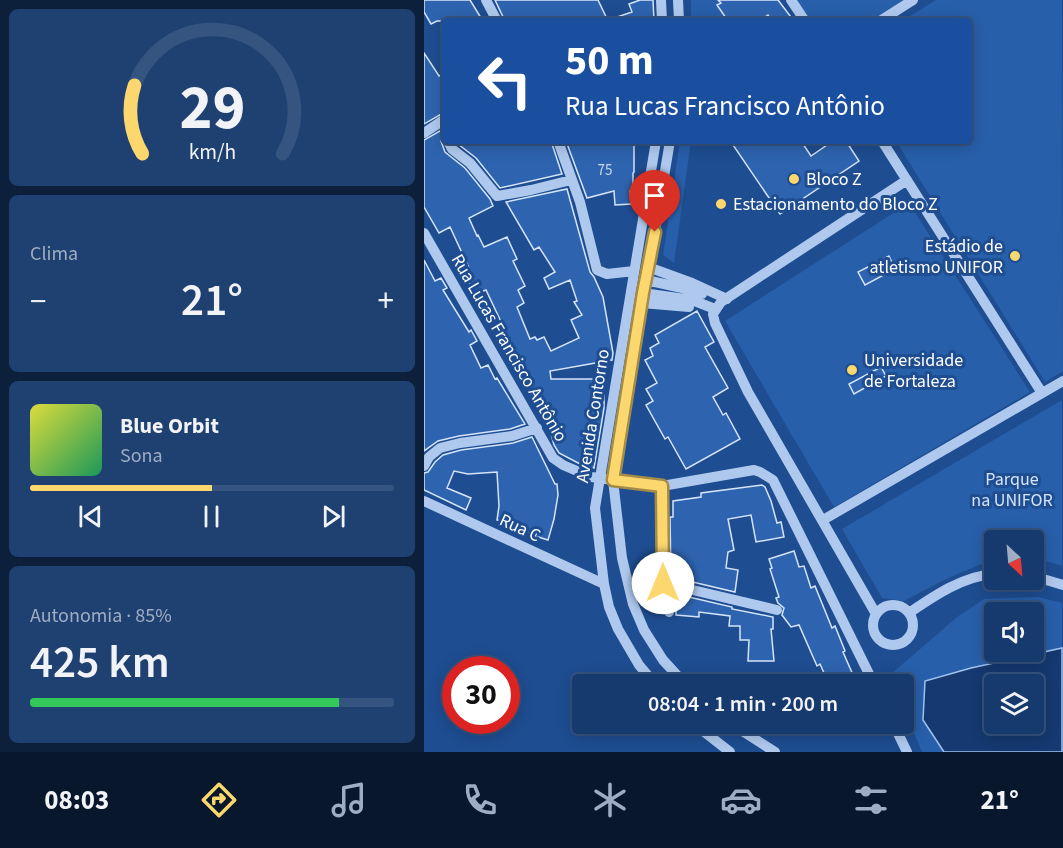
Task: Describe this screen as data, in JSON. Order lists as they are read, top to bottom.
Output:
{
  "streets": {
    "street": ["Rua Lucas Francisco Antônio", "Avenida Contorno", "Rua C"]
  },
  "crossings": [
    ["Rua Lucas Francisco Antônio", "Avenida Contorno"],
    ["Avenida Contorno", "Rua C"]
  ],
  "parks": ["Parque na UNIFOR"],
  "places": [
    "Bloco Z",
    "Estacionamento do Bloco Z",
    "Estádio de atletismo UNIFOR",
    "Universidade de Fortaleza"
  ],
  "house_numbers": ["75"],
  "north": "bottom right",
  "page": {
    "turn": ["50 m", "Rua Lucas Francisco Antônio"],
    "tile": [
      "Clima",
      ["Autonomia · 85%", "425 km"]
    ],
    "heat": ["−", "21°", "+"],
    "song": ["Blue Orbit", "Sona"],
    "limit": "30",
    "trip": "08:04 · 1 min · 200 m",
    "tabs": ["08:03", "21°"],
    "gauge": ["29", "km/h"]
  }
}
